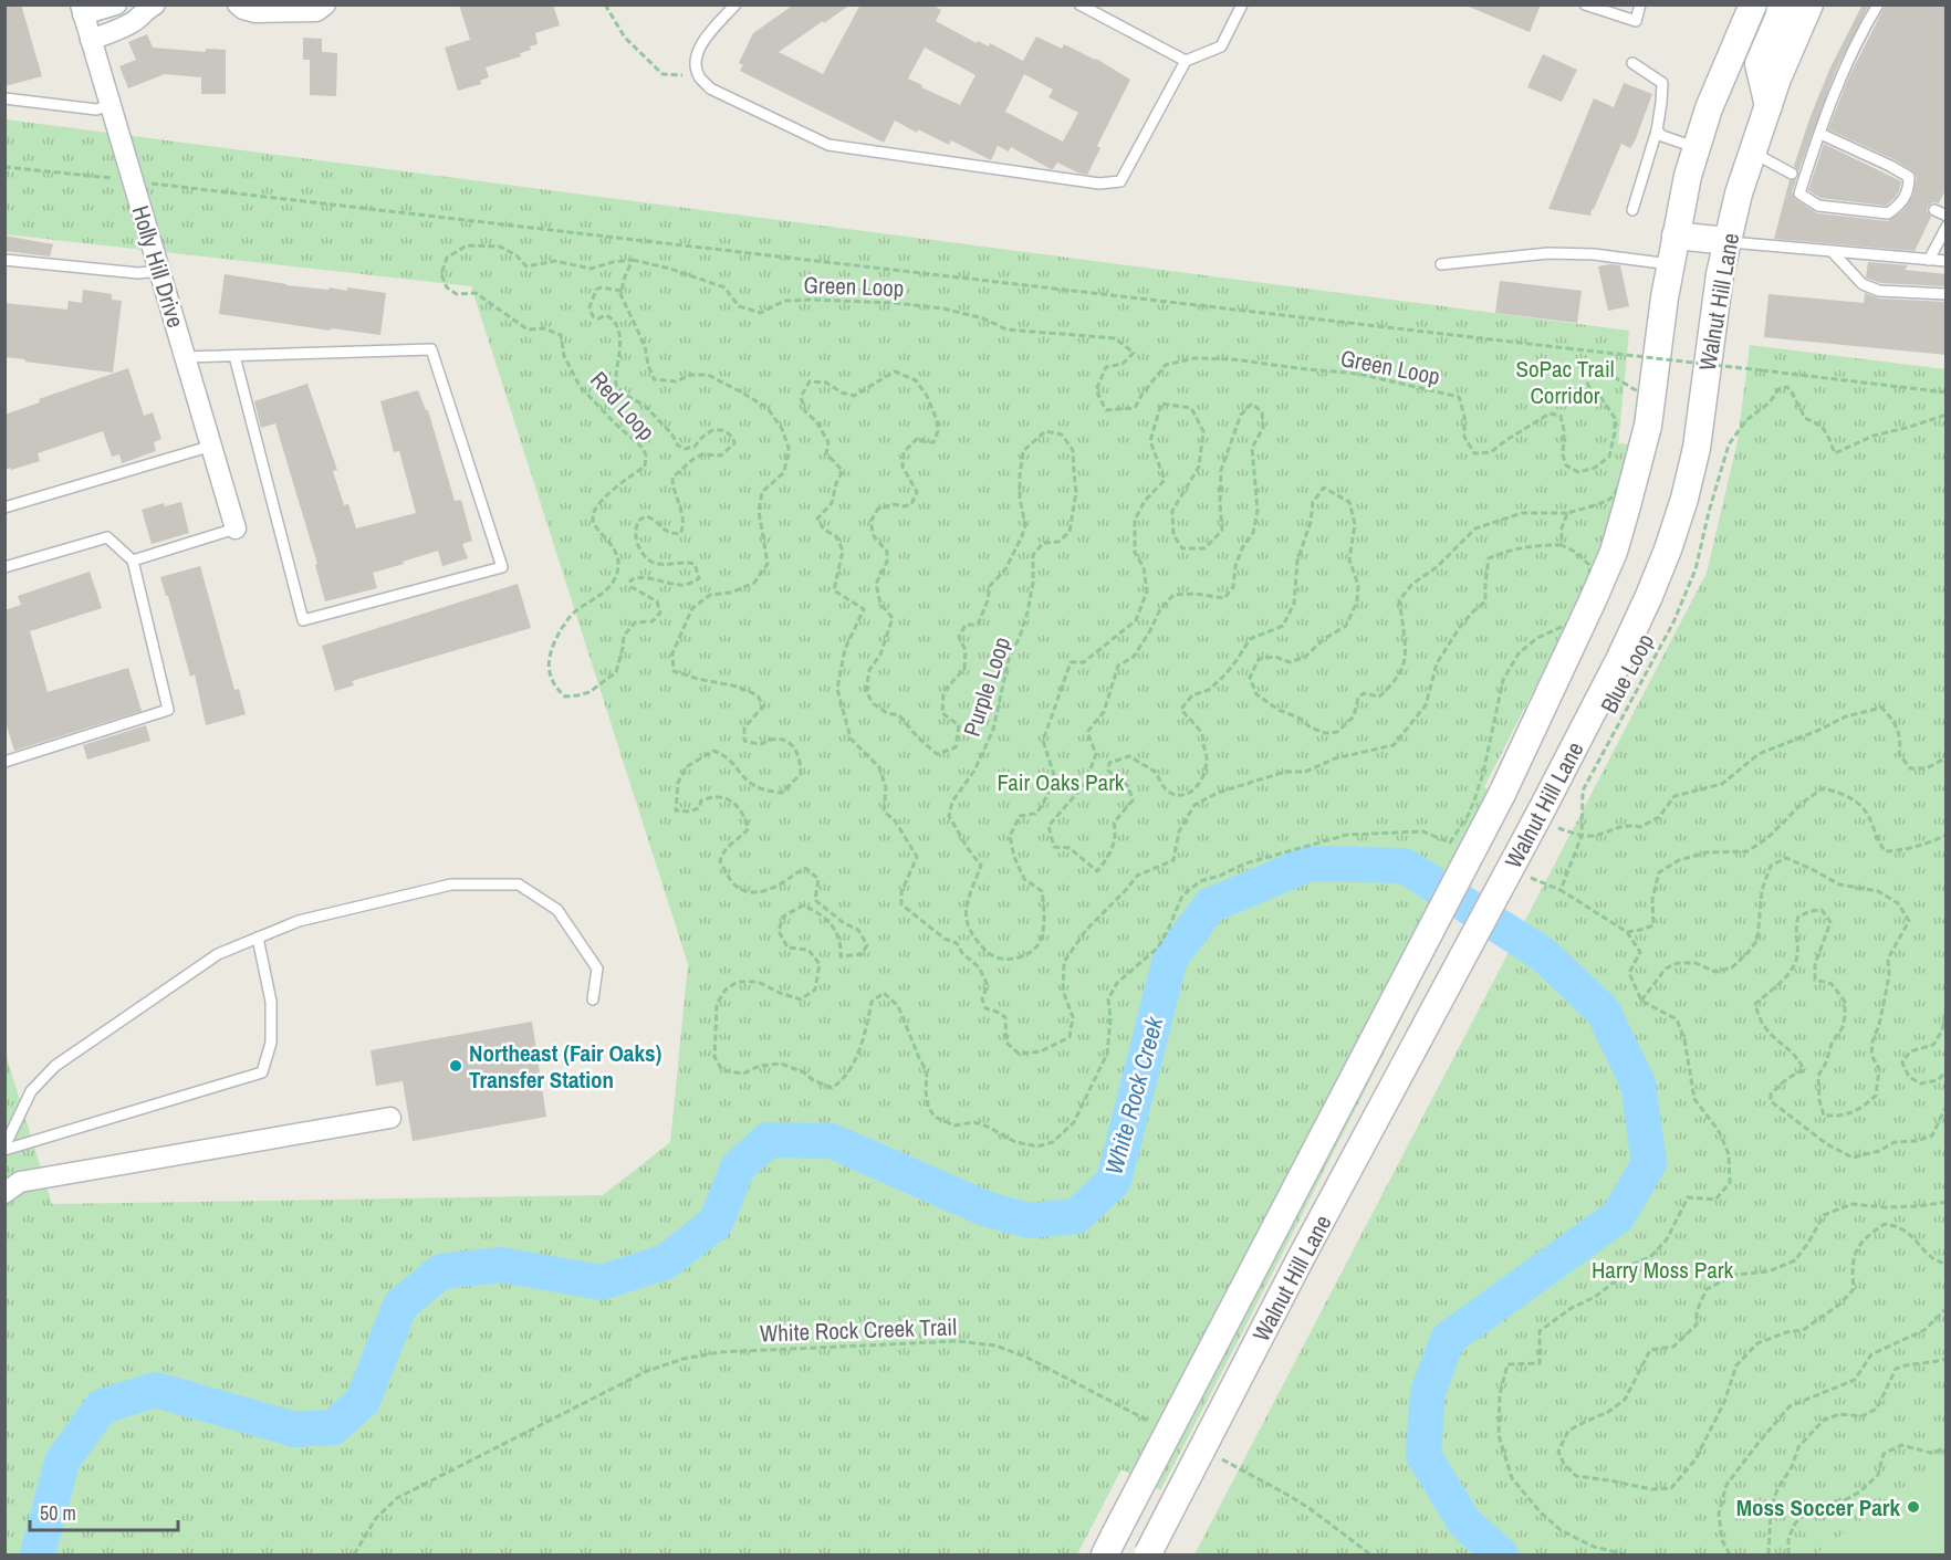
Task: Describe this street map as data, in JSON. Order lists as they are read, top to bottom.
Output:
{
  "streets": {
    "main road": ["Walnut Hill Lane"],
    "street": ["Holly Hill Drive"],
    "path": [
      "Green Loop",
      "Red Loop",
      "Blue Loop",
      "Purple Loop",
      "White Rock Creek Trail"
    ]
  },
  "crossings": [
    ["Green Loop", "Red Loop"],
    ["Green Loop", "Purple Loop"]
  ],
  "water": ["White Rock Creek"],
  "parks": ["SoPac Trail Corridor", "Fair Oaks Park", "Harry Moss Park"],
  "places": ["Northeast (Fair Oaks) Transfer Station", "Moss Soccer Park"],
  "scale_bar": "50 m"
}
